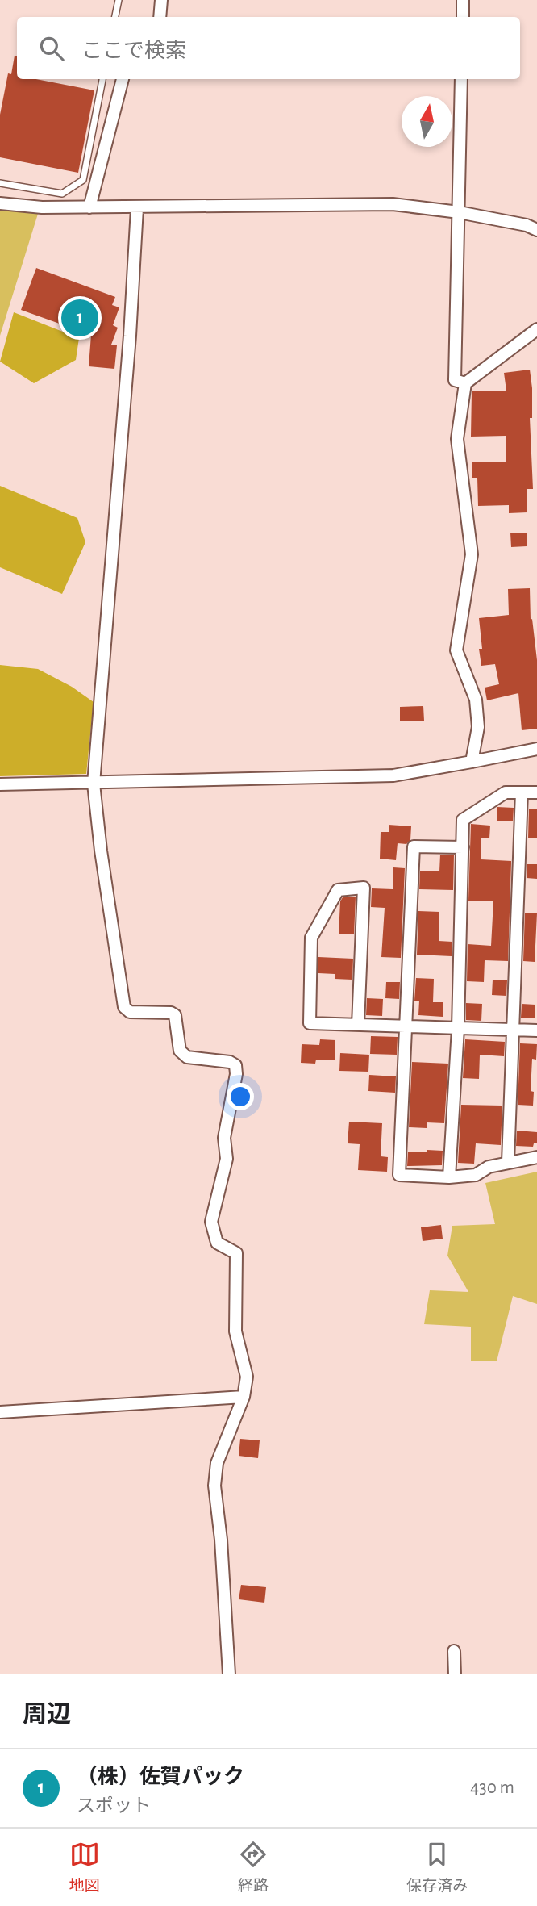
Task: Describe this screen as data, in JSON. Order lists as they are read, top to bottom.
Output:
{
  "north": "top",
  "page": {
    "search": "ここで検索",
    "pins": "1",
    "heading": "周辺",
    "list": [
      {
        "mark": "1",
        "name": "（株）佐賀パック",
        "note": "スポット",
        "value": "430 m"
      }
    ],
    "nav": ["地図", "経路", "保存済み"]
  }
}
